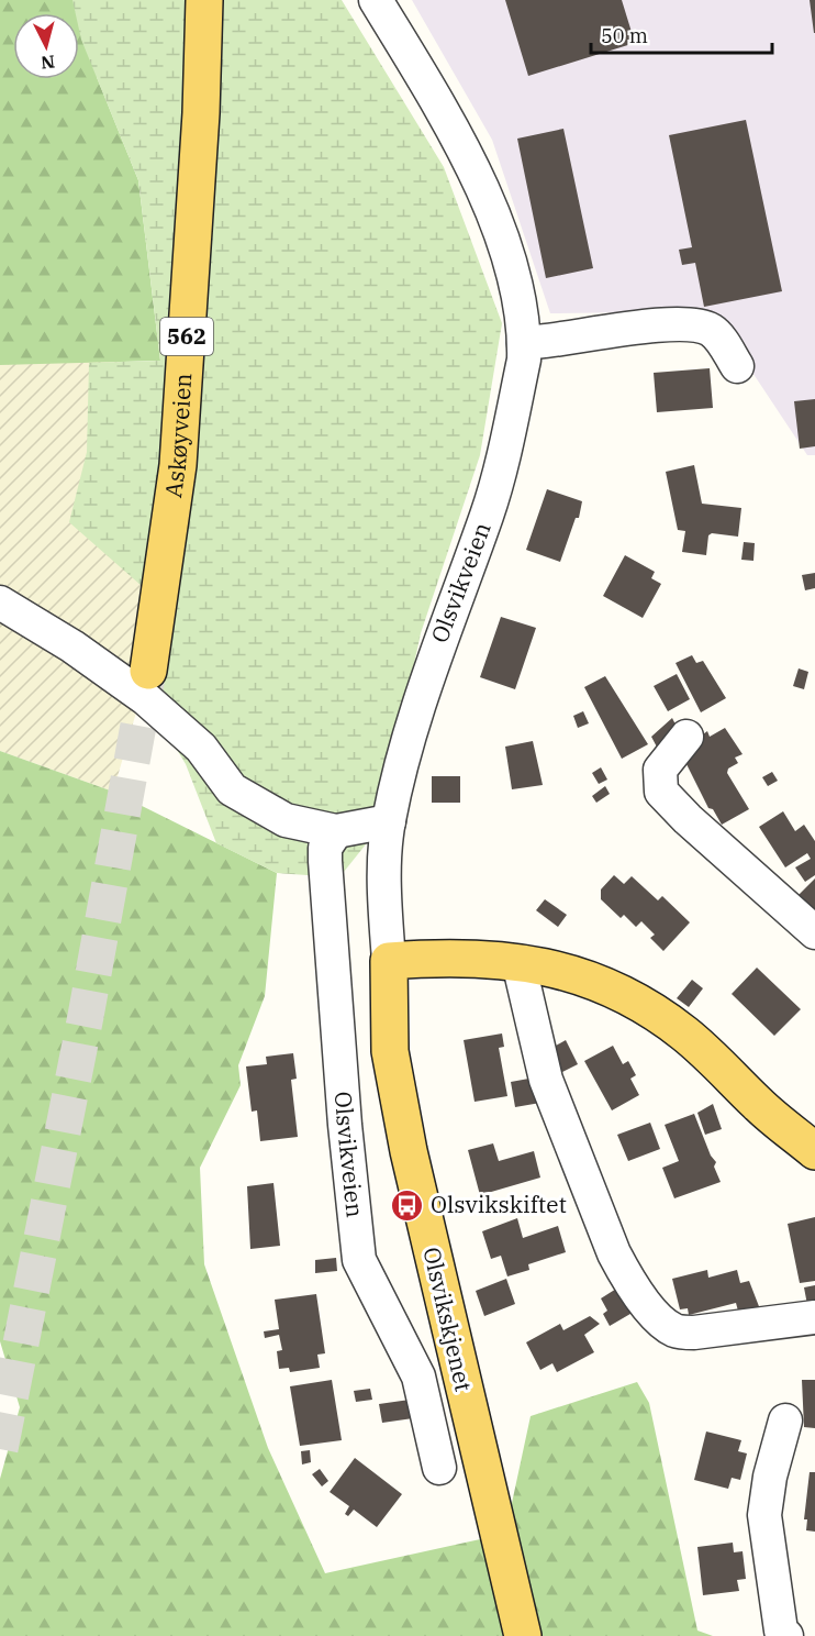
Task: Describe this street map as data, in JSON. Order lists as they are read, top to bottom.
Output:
{
  "streets": {
    "main road": ["562", "Askøyveien", "Olsvikskjenet"],
    "street": ["Olsvikveien"]
  },
  "crossings": [
    ["Olsvikveien", "Olsvikskjenet"]
  ],
  "places": {
    "bus stop": ["Olsvikskiftet"]
  },
  "scale_bar": "50 m",
  "north": "bottom"
}
